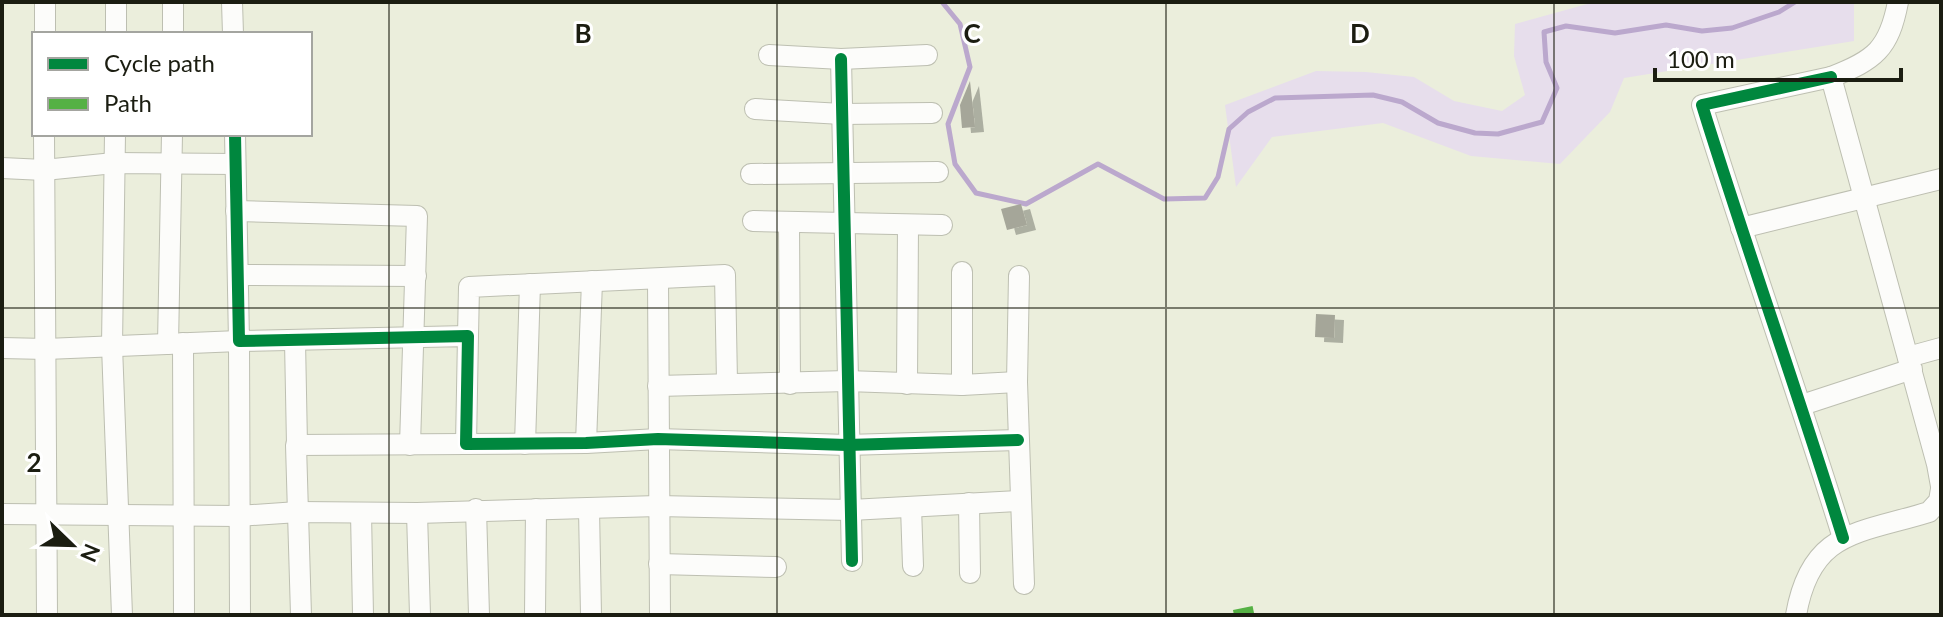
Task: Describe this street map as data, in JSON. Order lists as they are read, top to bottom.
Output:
{
  "legend": ["Cycle path", "Path"],
  "scale_bar": "100 m",
  "north": "bottom right",
  "grid": {
    "columns": ["B", "C", "D"],
    "rows": ["2"]
  }
}
